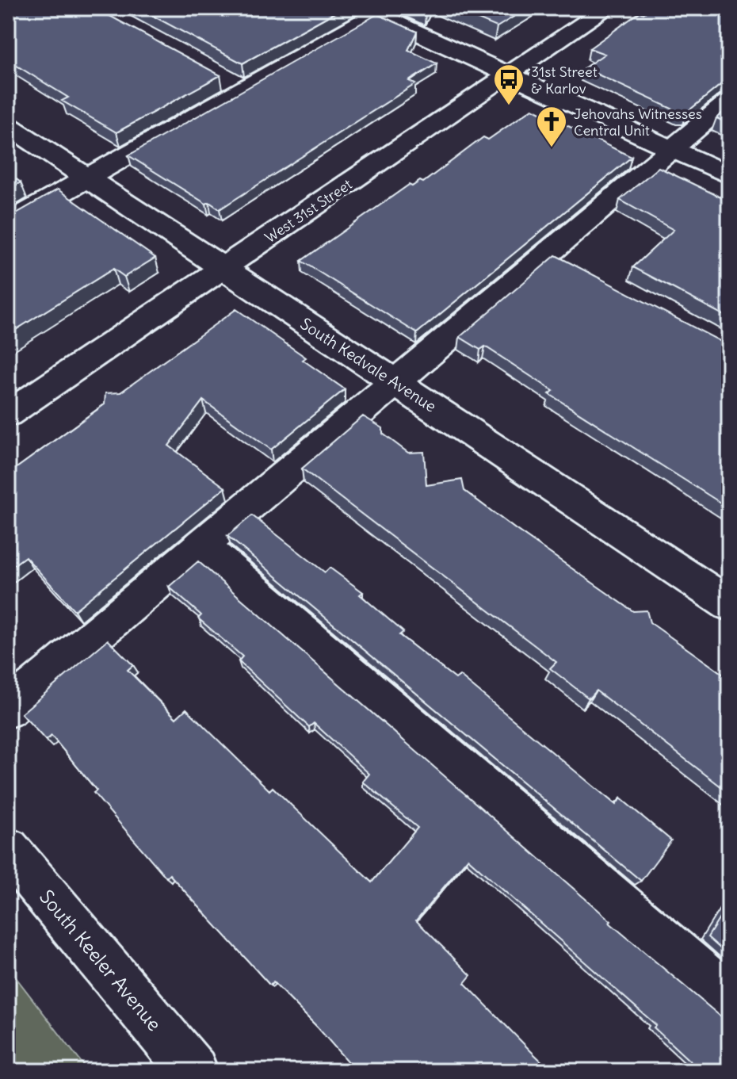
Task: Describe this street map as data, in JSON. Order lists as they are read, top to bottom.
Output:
{
  "streets": {
    "street": ["West 31st Street", "South Kedvale Avenue", "South Keeler Avenue"]
  },
  "crossings": [
    ["West 31st Street", "South Kedvale Avenue"]
  ],
  "places": {
    "bus stop": ["31st Street & Karlov"],
    "church": ["Jehovahs Witnesses Central Unit"]
  }
}
